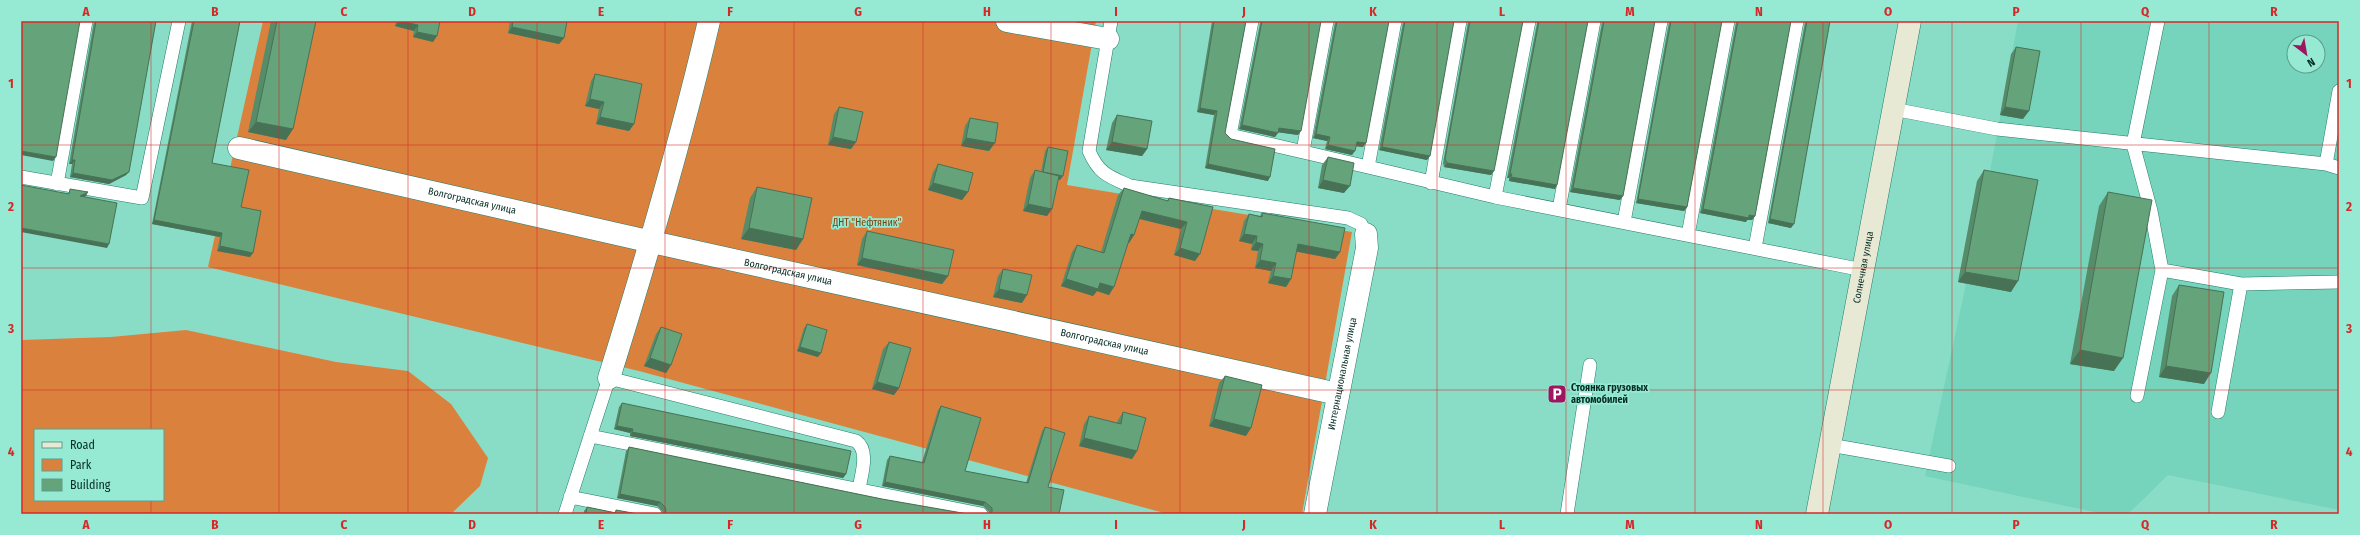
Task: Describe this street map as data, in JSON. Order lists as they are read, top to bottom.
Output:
{
  "streets": {
    "street": ["Волгоградская улица", "Солнечная улица", "Интернациональная улица"]
  },
  "crossings": [
    ["Волгоградская улица", "Интернациональная улица"]
  ],
  "parks": ["ДНТ \"Нефтяник\""],
  "places": {
    "parking": ["Стоянка грузовых автомобилей"]
  },
  "legend": ["Road", "Park", "Building"],
  "north": "bottom right",
  "grid": {
    "columns": [
      "A",
      "B",
      "C",
      "D",
      "E",
      "F",
      "G",
      "H",
      "I",
      "J",
      "K",
      "L",
      "M",
      "N",
      "O",
      "P",
      "Q",
      "R"
    ],
    "rows": [
      "1",
      "2",
      "3",
      "4"
    ]
  }
}
